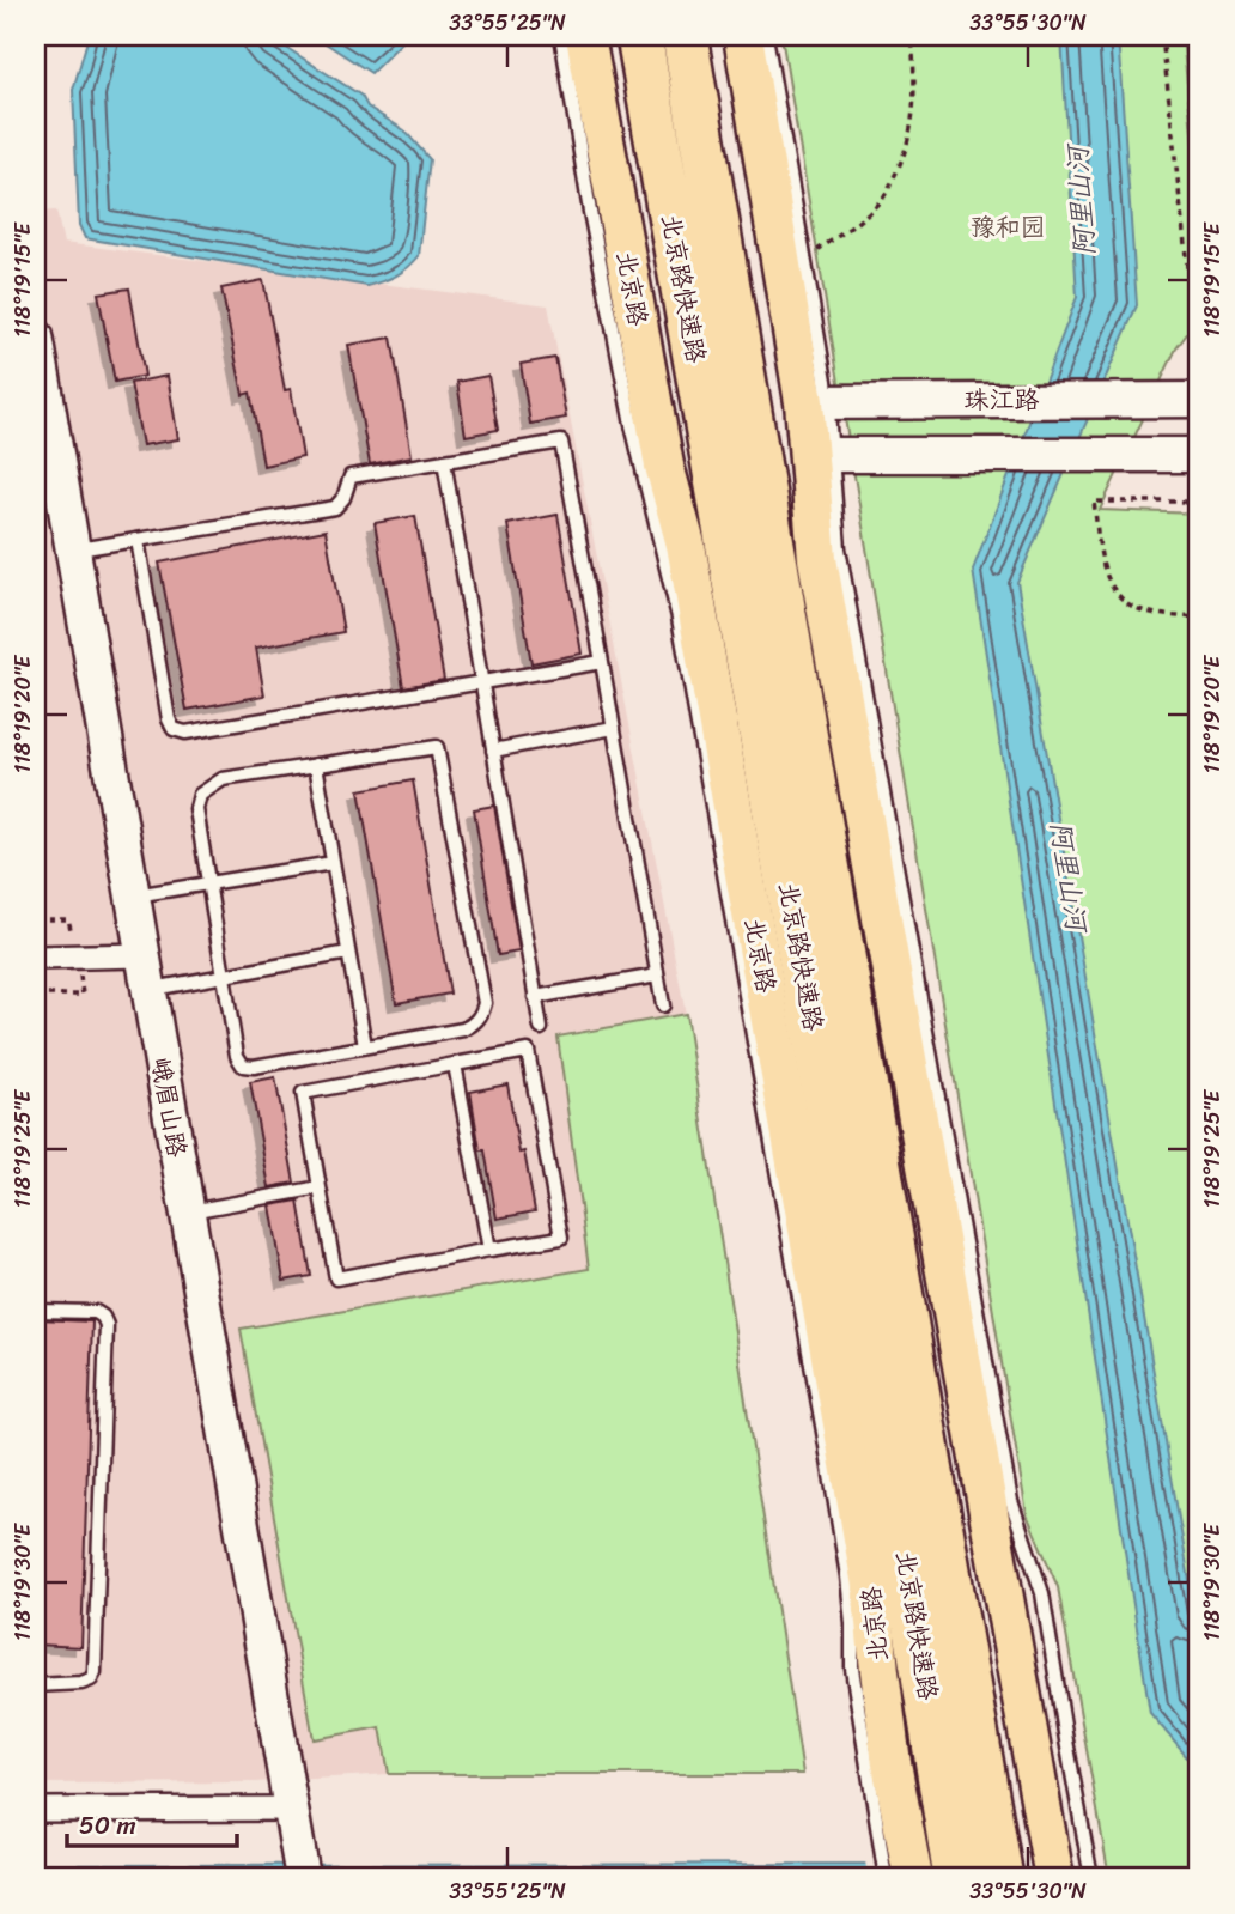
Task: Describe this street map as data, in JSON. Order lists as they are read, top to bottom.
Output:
{
  "streets": {
    "highway": ["北京路快速路"],
    "main road": ["北京路"],
    "street": ["珠江路", "峨眉山路"]
  },
  "water": ["阿里山河"],
  "parks": ["豫和园"],
  "scale_bar": "50 m",
  "coordinates": [
    "33°55'25\"N",
    "33°55'30\"N",
    "118°19'15\"E",
    "118°19'20\"E",
    "118°19'25\"E",
    "118°19'30\"E"
  ]
}
